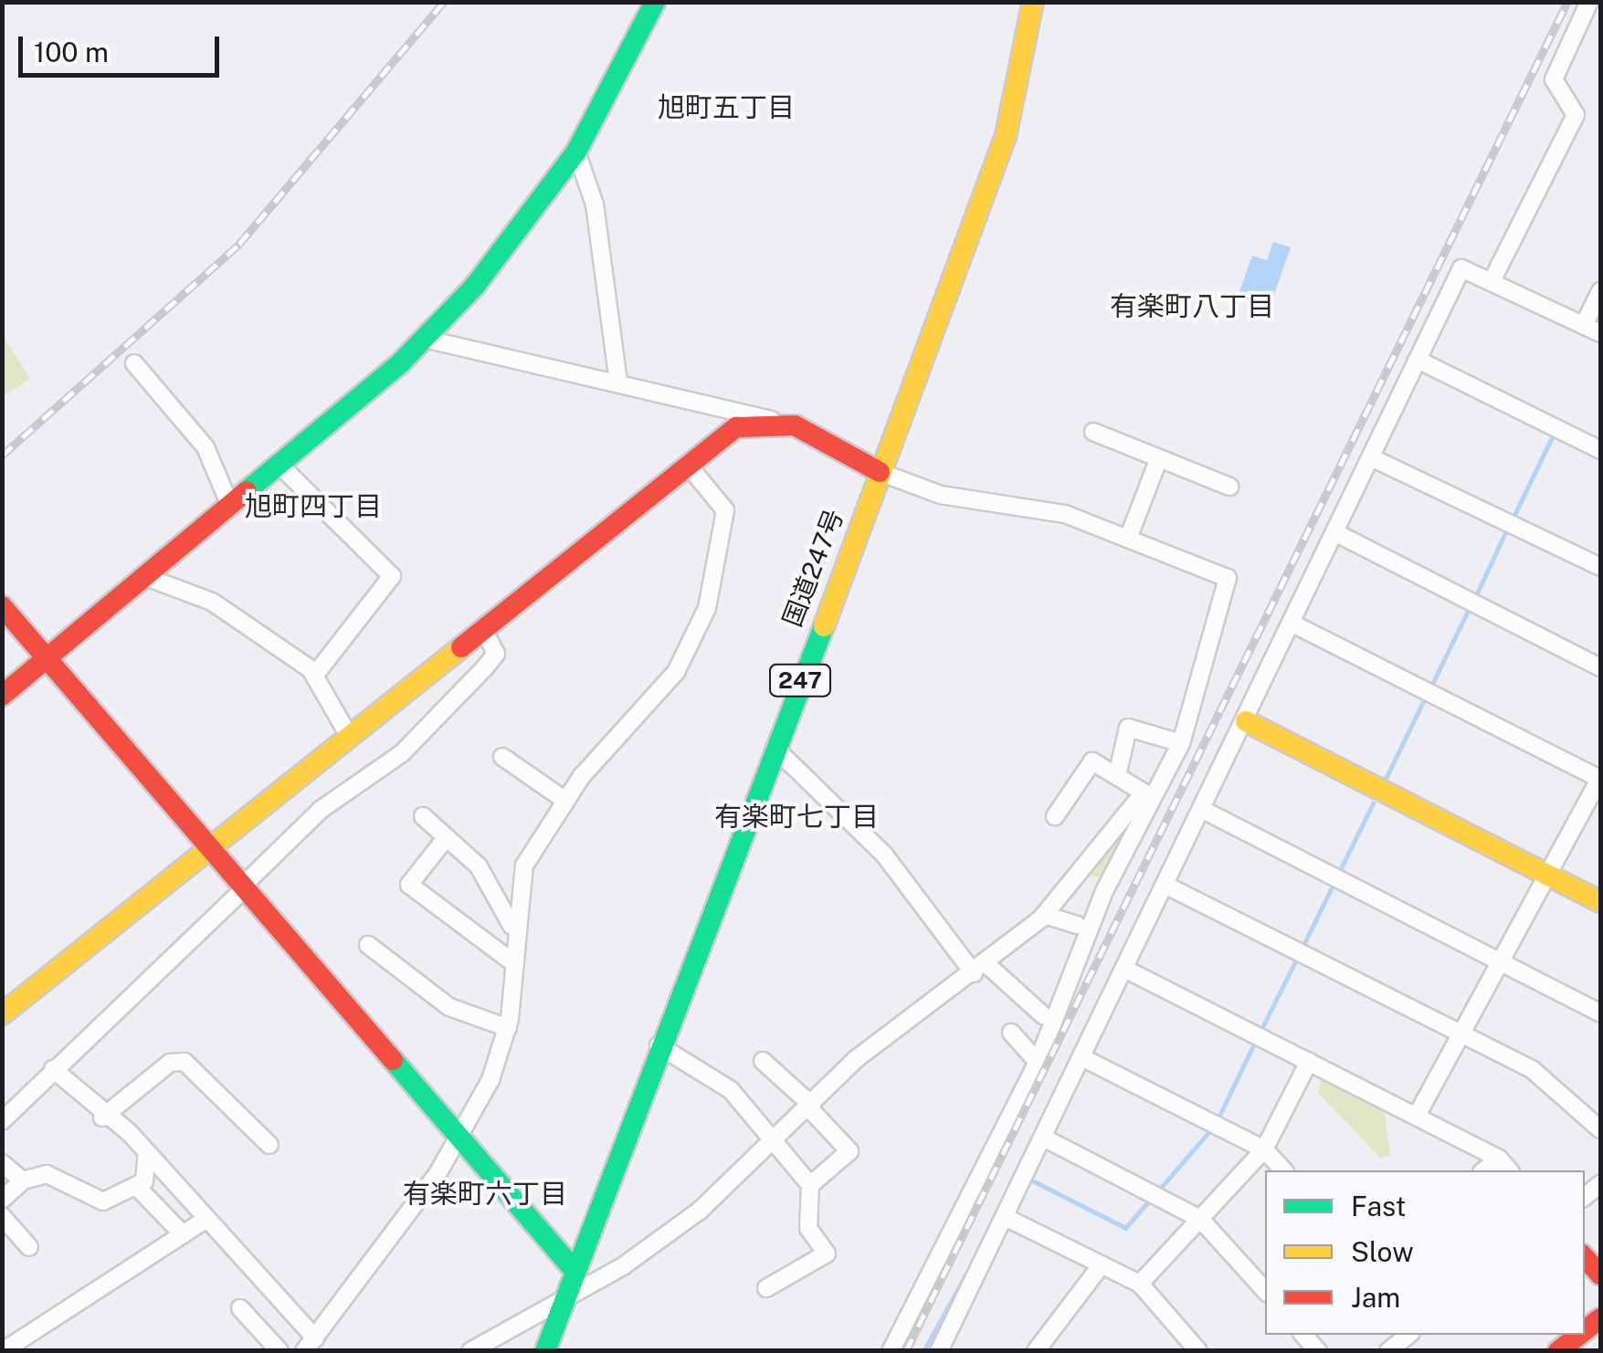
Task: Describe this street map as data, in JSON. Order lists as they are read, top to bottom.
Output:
{
  "streets": {
    "main road": ["国道247号", "247"]
  },
  "districts": [
    "旭町五丁目",
    "有楽町八丁目",
    "旭町四丁目",
    "有楽町七丁目",
    "有楽町六丁目"
  ],
  "legend": ["Fast", "Slow", "Jam"],
  "scale_bar": "100 m"
}
